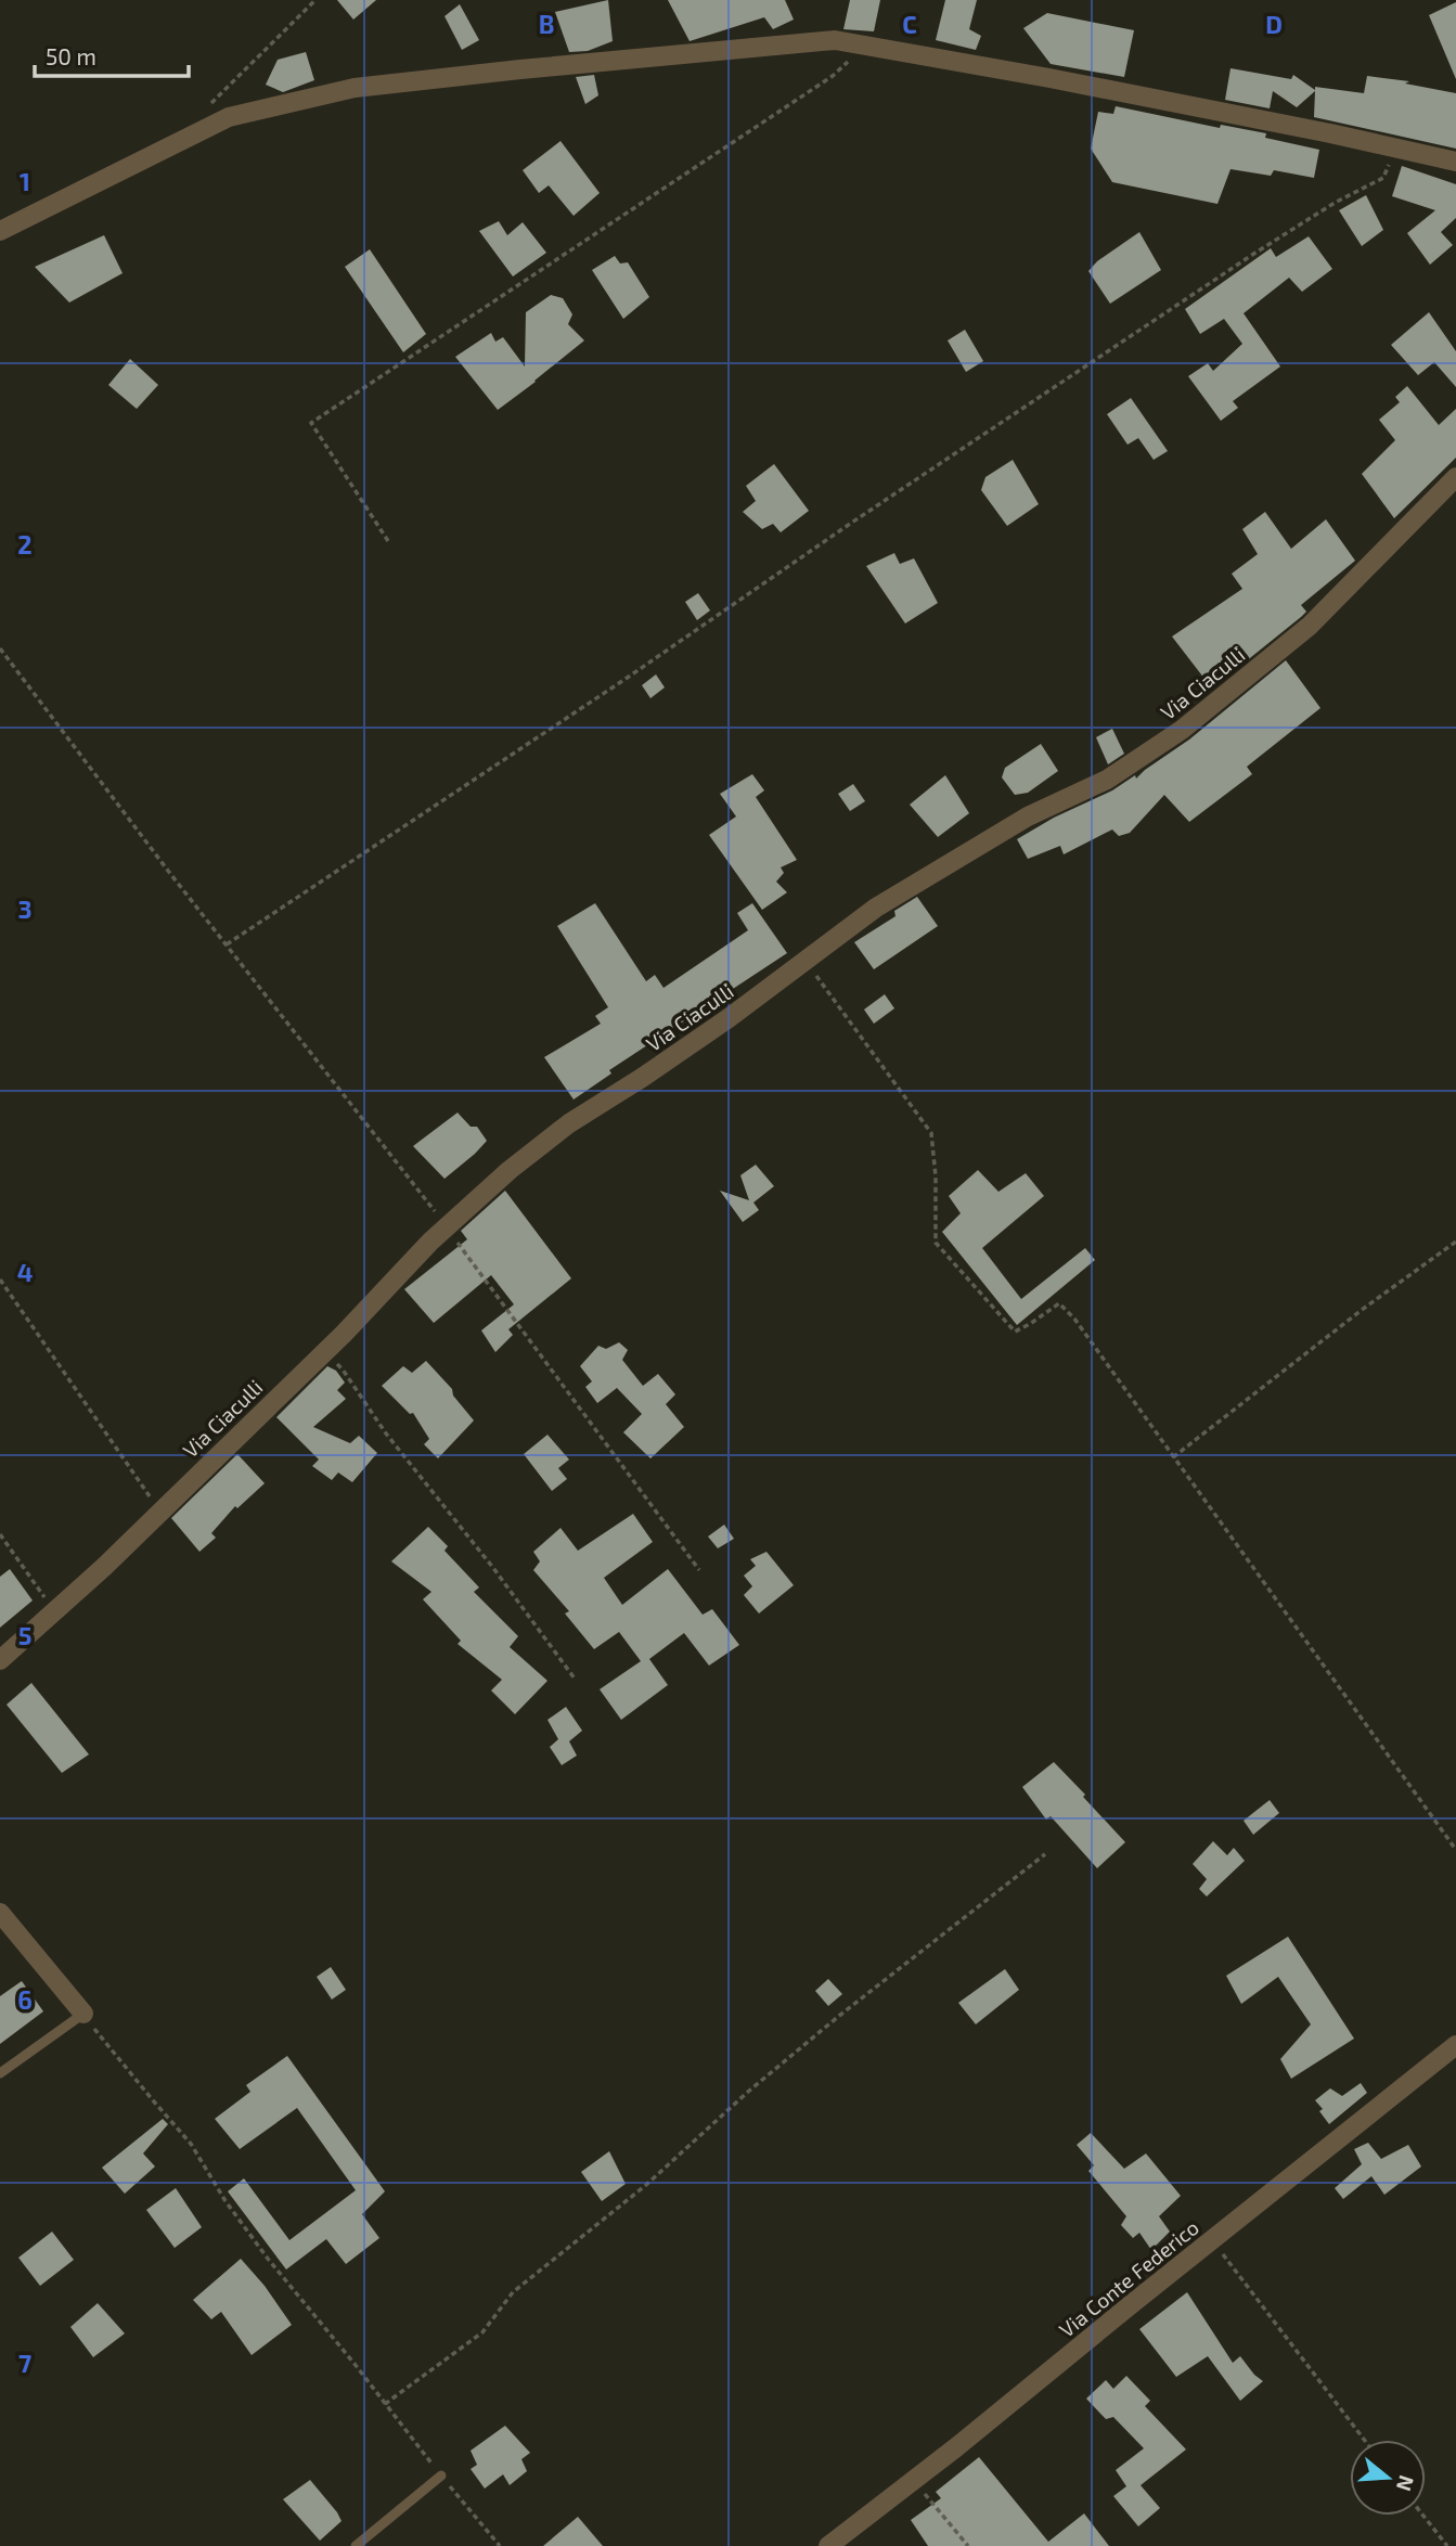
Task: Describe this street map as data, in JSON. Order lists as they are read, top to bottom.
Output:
{
  "streets": {
    "street": ["Via Ciaculli", "Via Conte Federico"]
  },
  "scale_bar": "50 m",
  "north": "right",
  "grid": {
    "columns": ["B", "C", "D"],
    "rows": [
      "1",
      "2",
      "3",
      "4",
      "5",
      "6",
      "7"
    ]
  }
}
